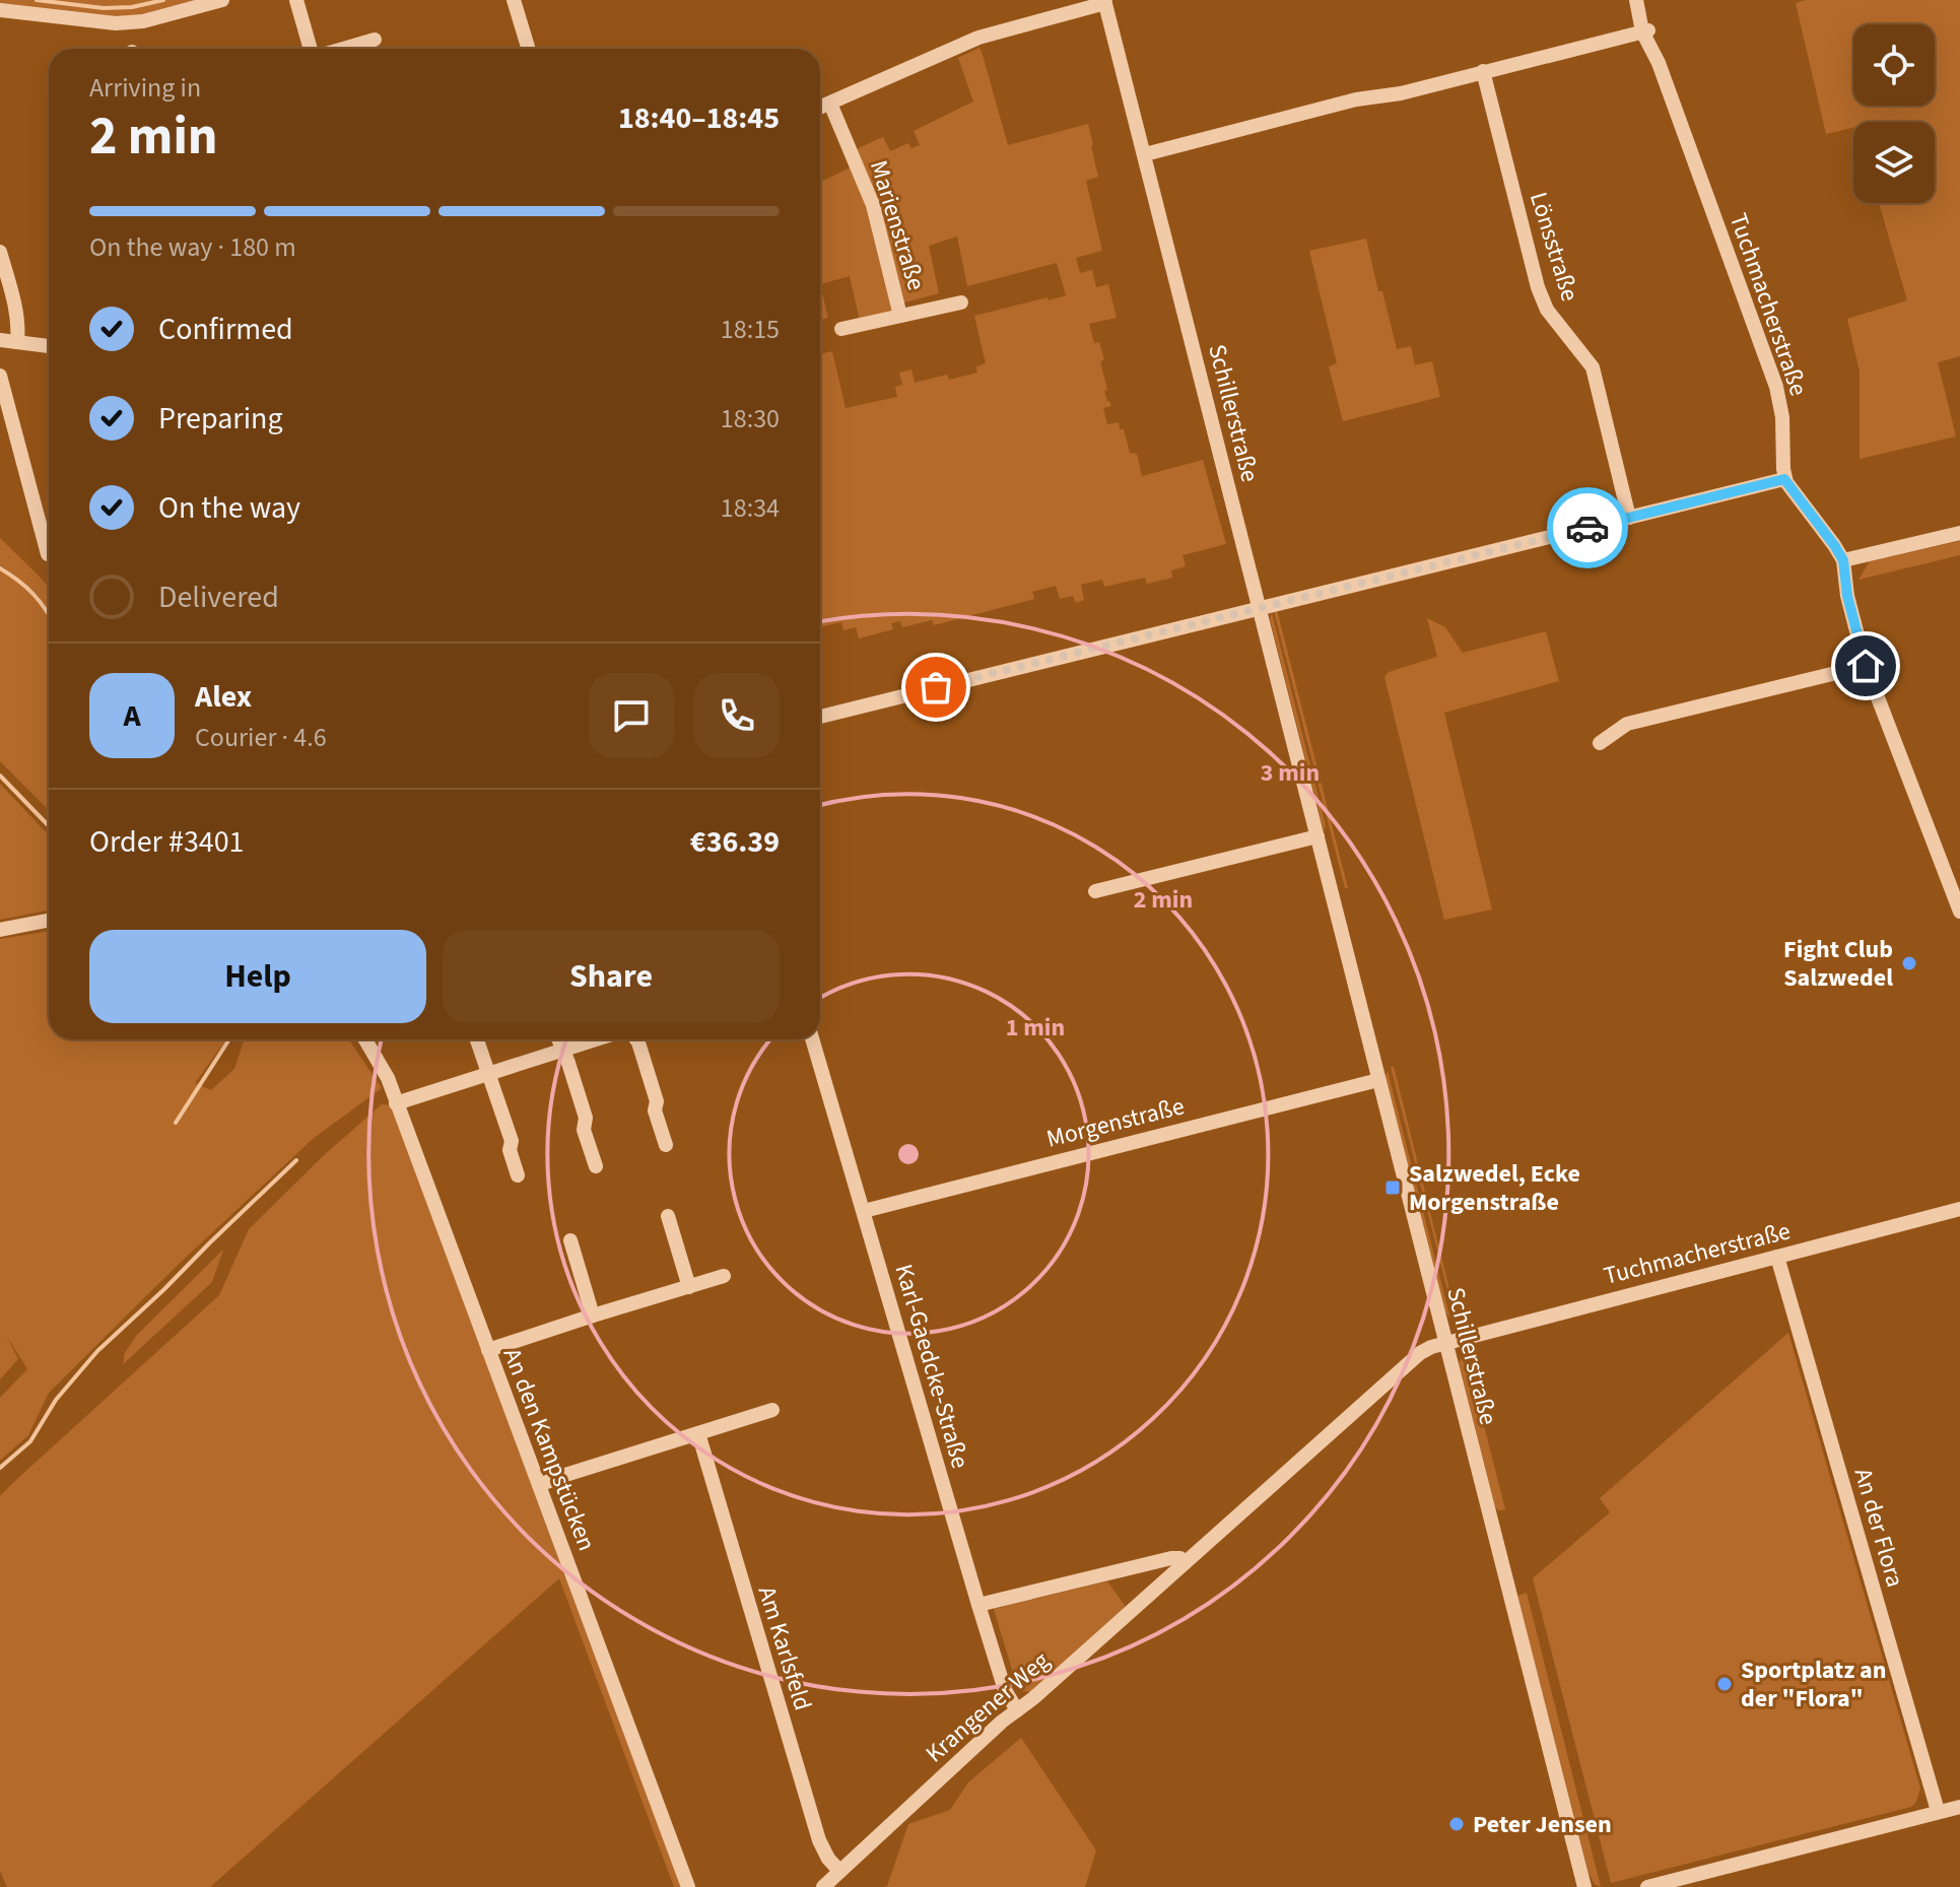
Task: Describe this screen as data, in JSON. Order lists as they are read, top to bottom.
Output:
{
  "streets": {
    "street": [
      "Marienstraße",
      "Lönsstraße",
      "Tuchmacherstraße",
      "Schillerstraße",
      "Morgenstraße",
      "Karl-Gaedcke-Straße",
      "An den Kampstücken",
      "An der Flora",
      "Am Karlsfeld",
      "Krangener Weg"
    ]
  },
  "crossings": [
    ["Tuchmacherstraße", "Schillerstraße"],
    ["Tuchmacherstraße", "An der Flora"],
    ["Tuchmacherstraße", "Krangener Weg"],
    ["Schillerstraße", "Morgenstraße"],
    ["Schillerstraße", "Krangener Weg"],
    ["Morgenstraße", "Karl-Gaedcke-Straße"],
    ["Karl-Gaedcke-Straße", "Krangener Weg"],
    ["Am Karlsfeld", "Krangener Weg"]
  ],
  "places": {
    "other": ["Fight Club Salzwedel", "Sportplatz an der \"Flora\"", "Peter Jensen"],
    "transit": ["Salzwedel, Ecke Morgenstraße"]
  },
  "page": {
    "heading": ["2 min", "Arriving in", "18:40–18:45"],
    "panel": [
      "Alex",
      "Courier · 4.6",
      "Order #3401",
      "€36.39"
    ],
    "bar": "On the way · 180 m",
    "list": [
      ["Confirmed", "18:15"],
      ["Preparing", "18:30"],
      ["On the way", "18:34"],
      "Delivered"
    ],
    "round": "A",
    "buttons": ["Help", "Share"]
  },
  "rings": ["3 min", "2 min", "1 min"]
}
